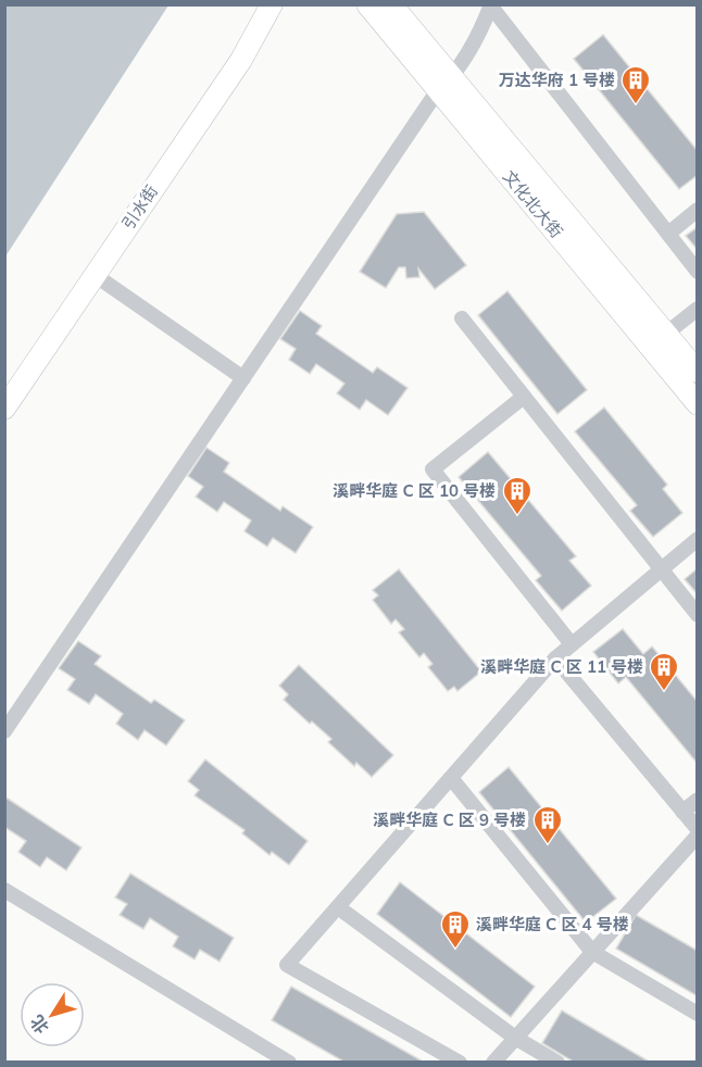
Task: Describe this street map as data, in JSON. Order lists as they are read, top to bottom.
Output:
{
  "streets": {
    "main road": ["文化北大街", "引水街"]
  },
  "places": {
    "building": [
      "万达华府 1 号楼",
      "溪畔华庭 C 区 10 号楼",
      "溪畔华庭 C 区 11 号楼",
      "溪畔华庭 C 区 9 号楼",
      "溪畔华庭 C 区 4 号楼"
    ]
  },
  "north": "bottom left"
}
